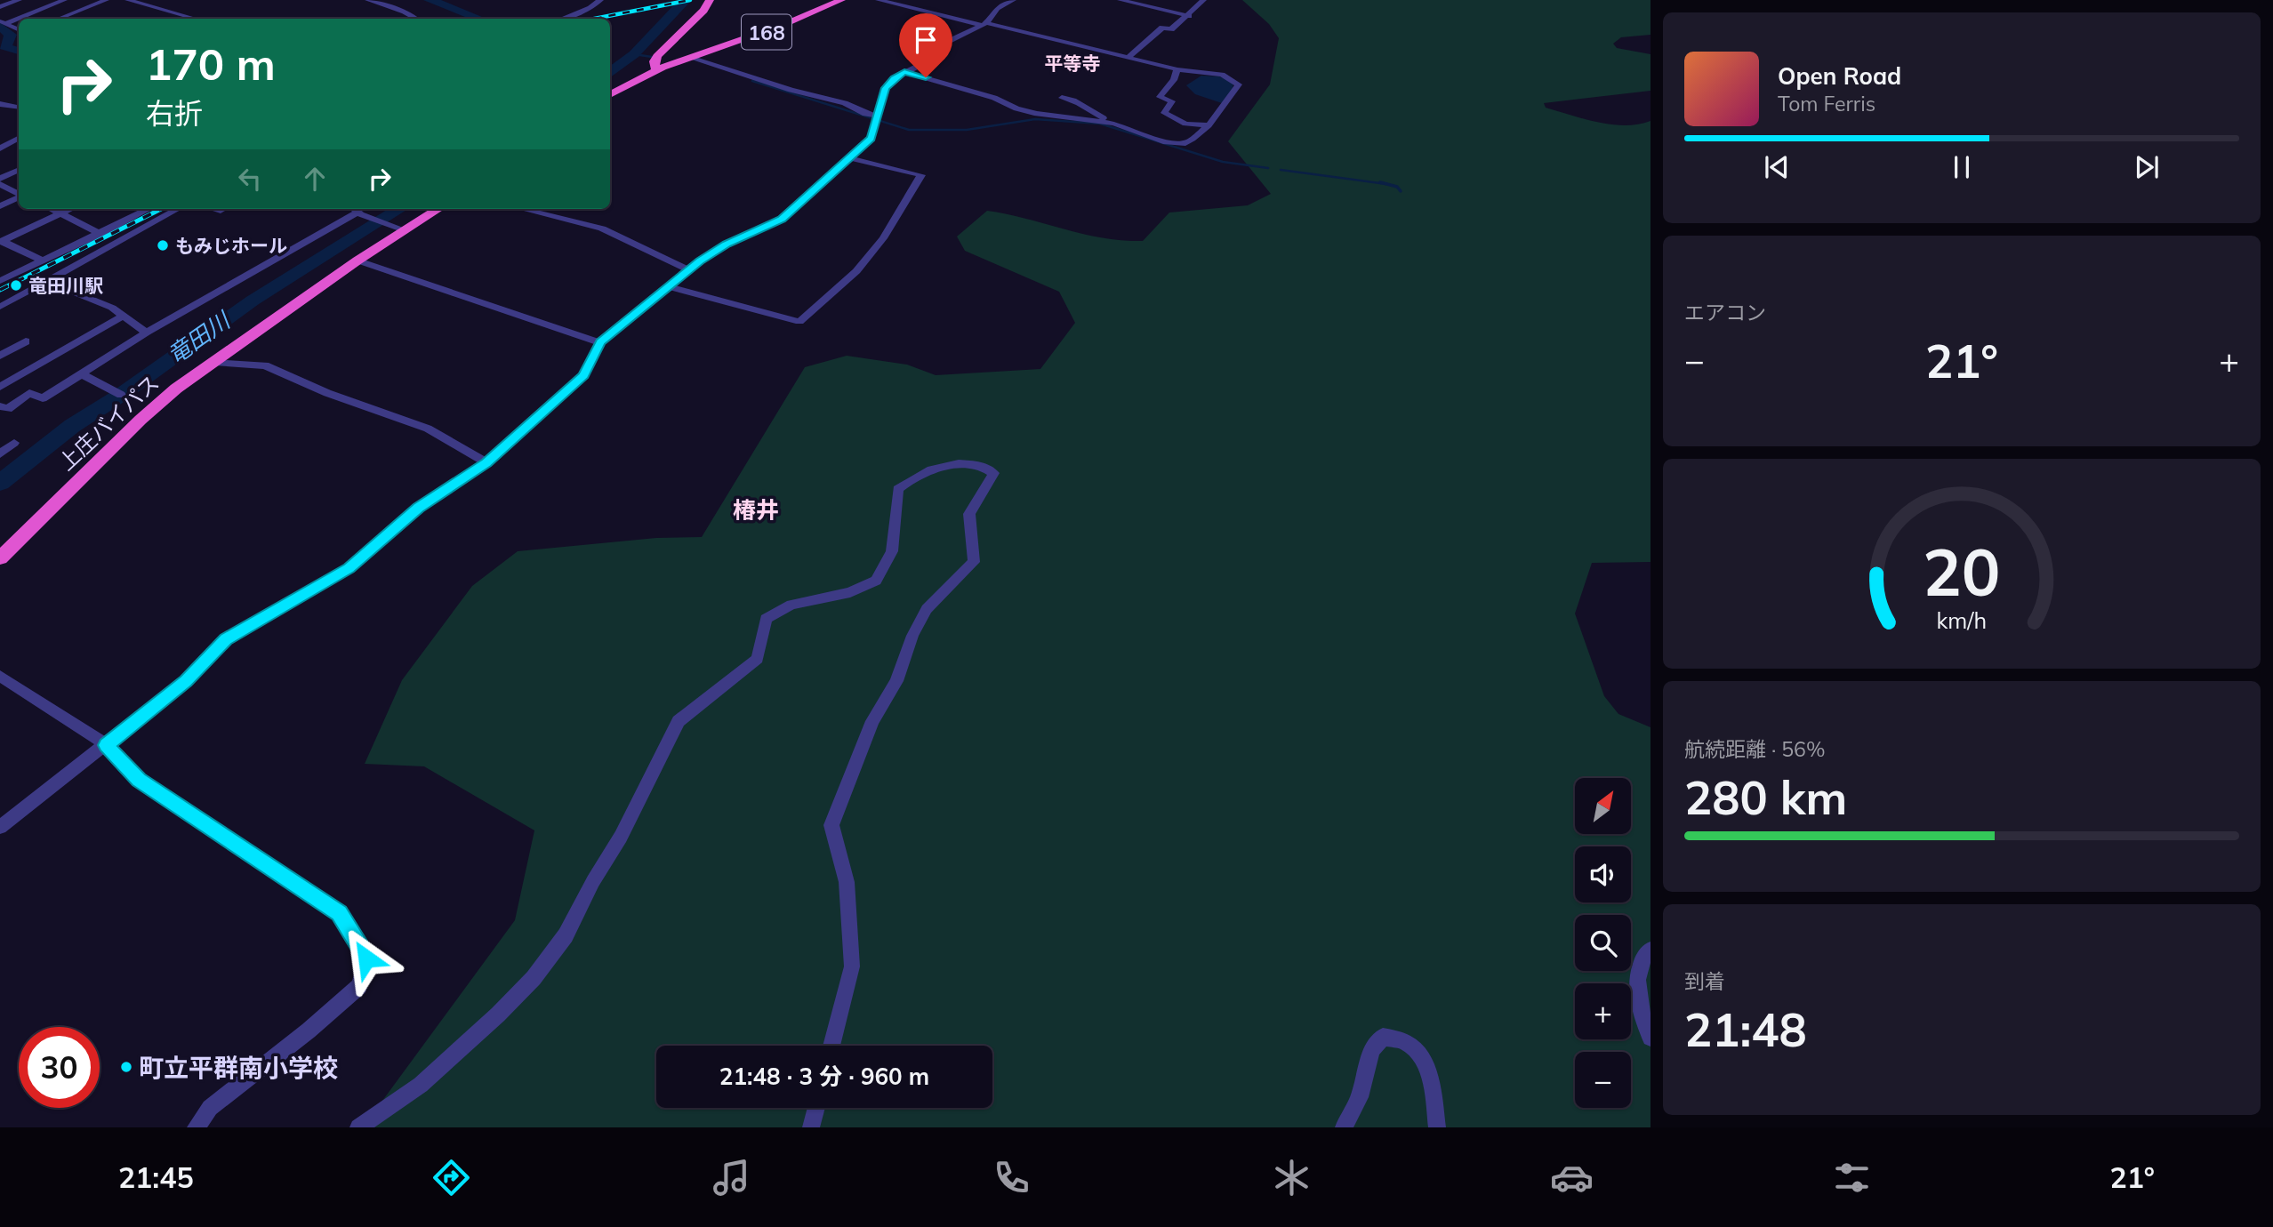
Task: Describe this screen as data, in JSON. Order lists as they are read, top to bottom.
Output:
{
  "streets": {
    "highway": ["168", "上庄バイパス"]
  },
  "districts": ["平等寺", "椿井"],
  "water": ["竜田川"],
  "places": ["もみじホール", "竜田川駅", "町立平群南小学校"],
  "north": "top right",
  "page": {
    "turn": ["170 m", "右折"],
    "song": ["Open Road", "Tom Ferris"],
    "tile": [
      "エアコン",
      ["航続距離 · 56%", "280 km"],
      ["到着", "21:48"]
    ],
    "heat": ["−", "21°", "+"],
    "map_buttons": ["+", "−"],
    "limit": "30",
    "trip": "21:48 · 3 分 · 960 m",
    "tabs": ["21:45", "21°"],
    "gauge": ["20", "km/h"]
  }
}
